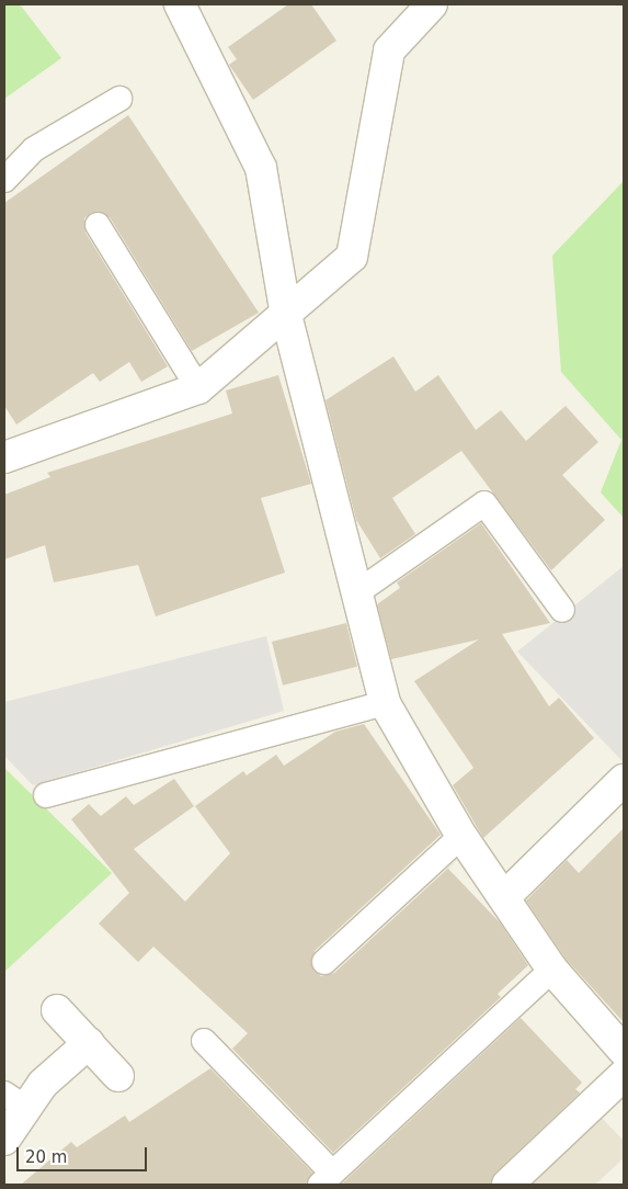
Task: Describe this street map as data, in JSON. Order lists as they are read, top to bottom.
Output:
{
  "scale_bar": "20 m"
}
